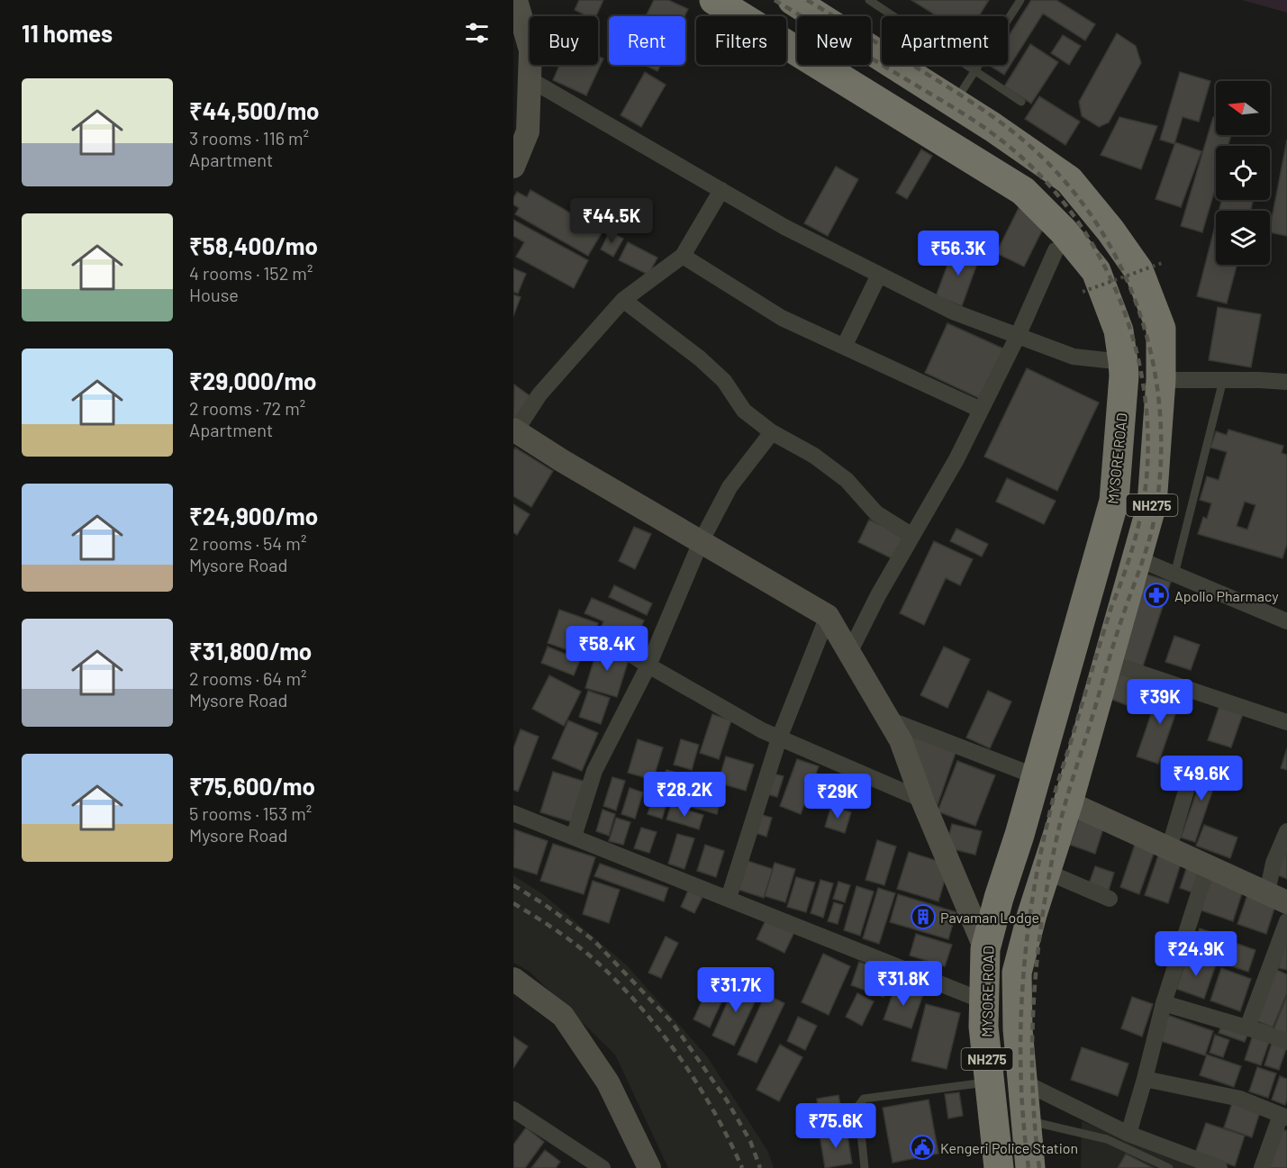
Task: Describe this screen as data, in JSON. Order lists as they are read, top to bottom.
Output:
{
  "streets": {
    "highway": ["MYSORE ROAD", "NH275"]
  },
  "places": {
    "pharmacy": ["Apollo Pharmacy"],
    "building": ["Pavaman Lodge"],
    "public building": ["Kengeri Police Station"]
  },
  "north": "left",
  "page": {
    "heading": "11 homes",
    "chip": [
      "Buy",
      "Rent",
      "Filters",
      "New",
      "Apartment"
    ],
    "list": [
      {
        "name": "₹44,500/mo",
        "note": "3 rooms · 116 m² · Apartment"
      },
      {
        "name": "₹58,400/mo",
        "note": "4 rooms · 152 m² · House"
      },
      {
        "name": "₹29,000/mo",
        "note": "2 rooms · 72 m² · Apartment"
      },
      {
        "name": "₹24,900/mo",
        "note": "2 rooms · 54 m² · Mysore Road"
      },
      {
        "name": "₹31,800/mo",
        "note": "2 rooms · 64 m² · Mysore Road"
      },
      {
        "name": "₹75,600/mo",
        "note": "5 rooms · 153 m² · Mysore Road"
      }
    ],
    "price": [
      "₹44.5K",
      "₹56.3K",
      "₹58.4K",
      "₹39K",
      "₹49.6K",
      "₹28.2K",
      "₹29K",
      "₹24.9K",
      "₹31.8K",
      "₹31.7K",
      "₹75.6K"
    ]
  }
}
